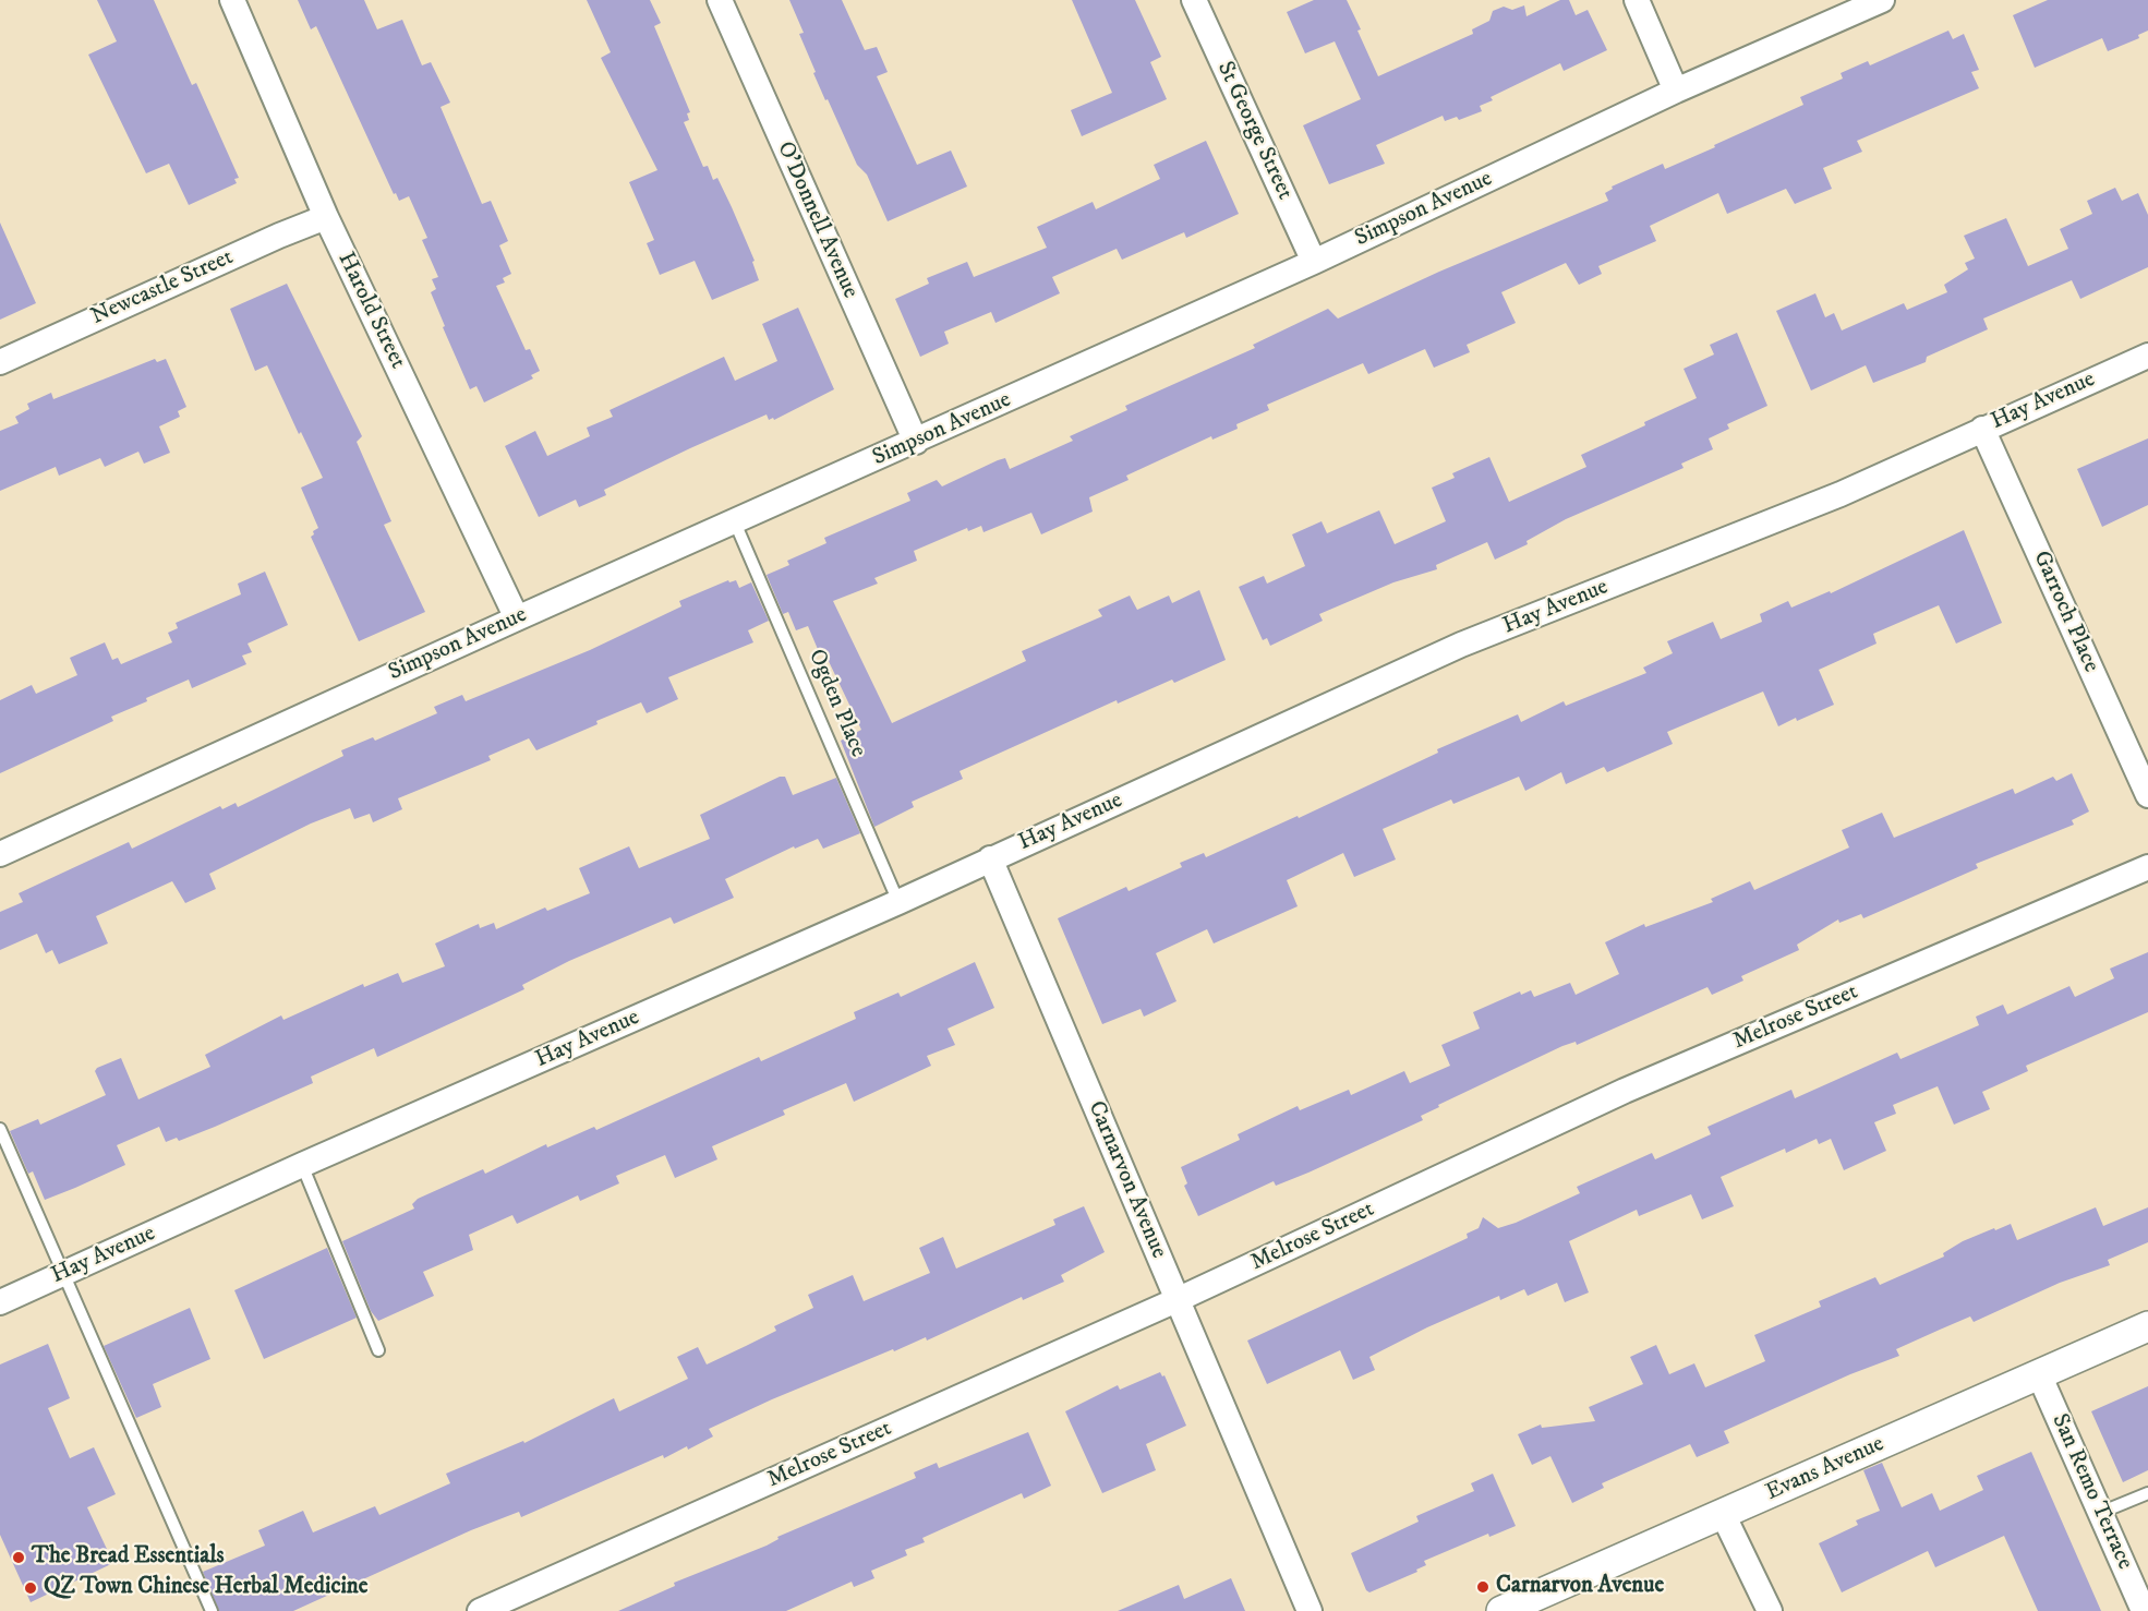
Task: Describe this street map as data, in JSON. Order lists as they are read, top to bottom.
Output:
{
  "streets": {
    "street": [
      "St George Street",
      "Simpson Avenue",
      "O'Donnell Avenue",
      "Newcastle Street",
      "Harold Street",
      "Hay Avenue",
      "Garroch Place",
      "Melrose Street",
      "Carnarvon Avenue",
      "Evans Avenue",
      "San Remo Terrace"
    ],
    "lane": ["Ogden Place"]
  },
  "crossings": [
    ["St George Street", "Simpson Avenue"],
    ["Simpson Avenue", "O'Donnell Avenue"],
    ["Simpson Avenue", "Harold Street"],
    ["Simpson Avenue", "Ogden Place"],
    ["Newcastle Street", "Harold Street"],
    ["Hay Avenue", "Garroch Place"],
    ["Hay Avenue", "Ogden Place"],
    ["Hay Avenue", "Carnarvon Avenue"],
    ["Melrose Street", "Carnarvon Avenue"],
    ["Evans Avenue", "San Remo Terrace"]
  ],
  "places": ["The Bread Essentials", "Carnarvon Avenue", "QZ Town Chinese Herbal Medicine"]
}
